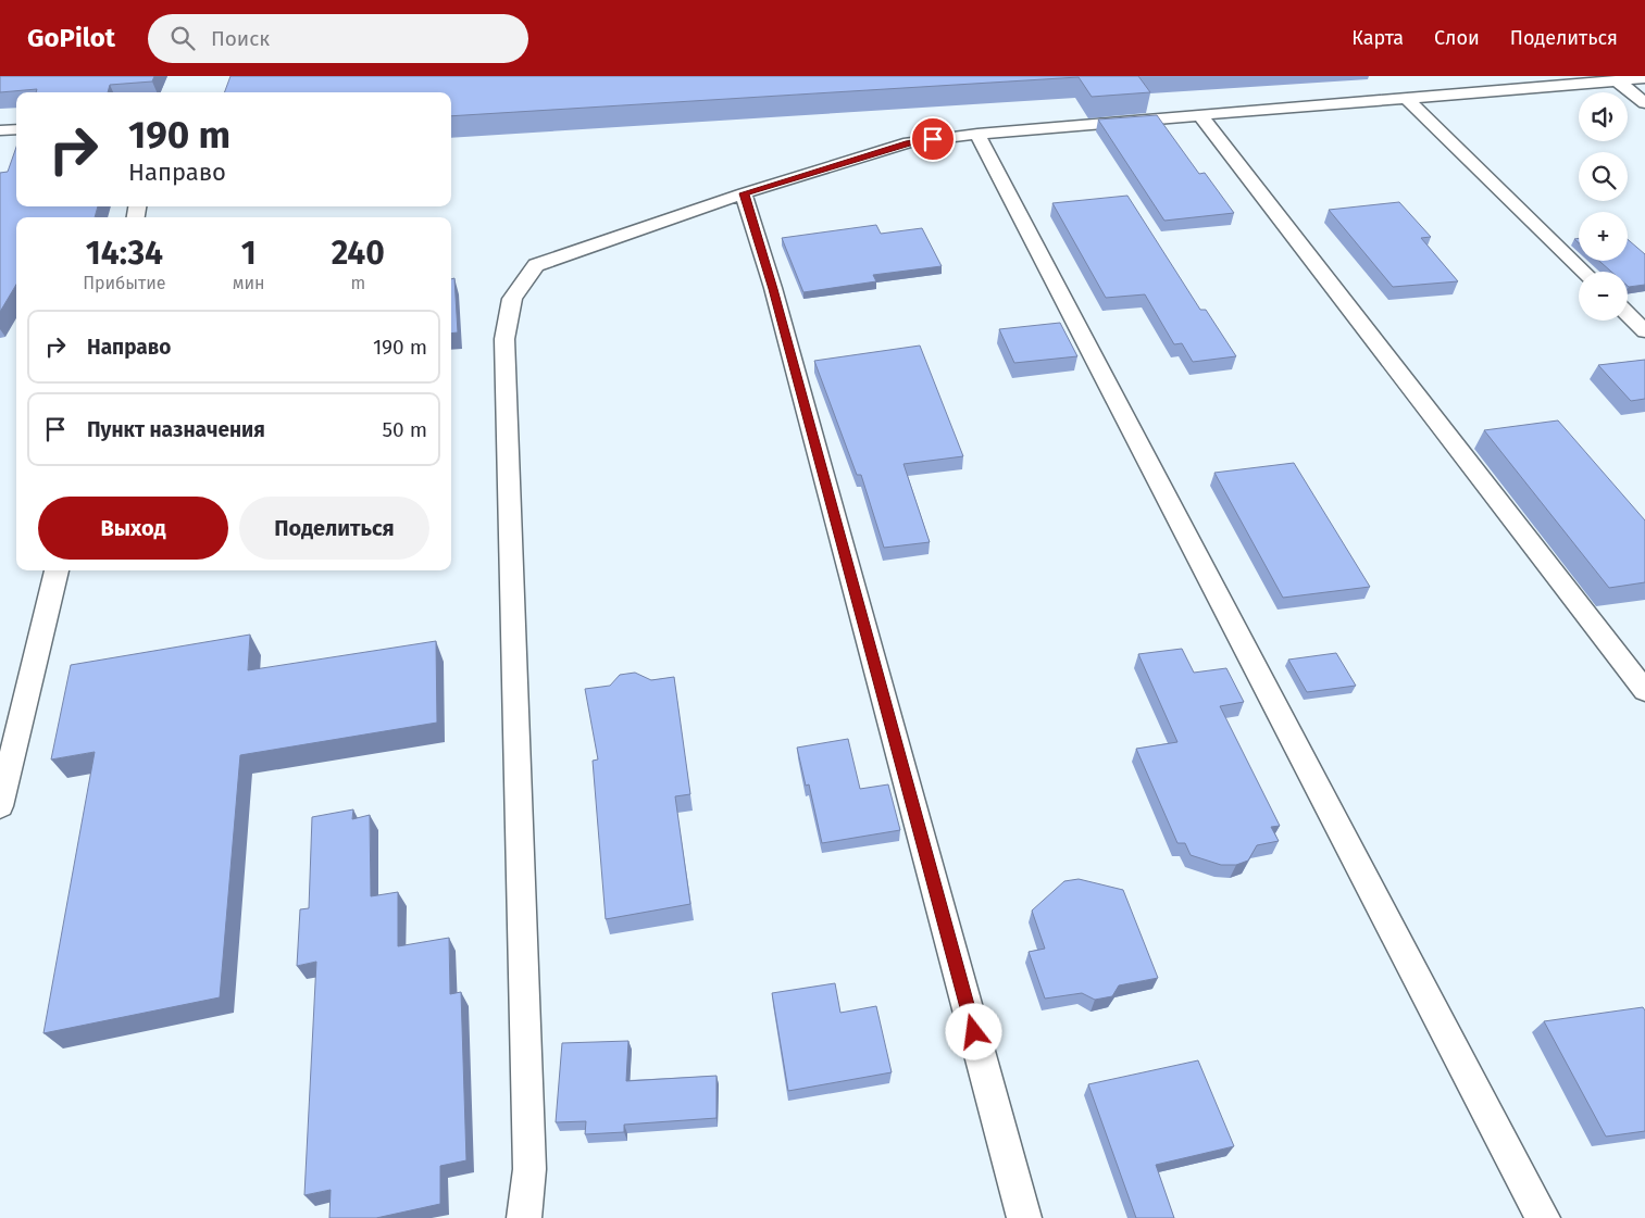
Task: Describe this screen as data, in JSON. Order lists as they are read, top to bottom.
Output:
{
  "page": {
    "header": "GoPilot",
    "search": "Поиск",
    "nav": ["Карта", "Слои", "Поделиться"],
    "map_buttons": ["+", "−"],
    "turn": ["190 m", "Направо"],
    "eta": [
      "14:34",
      "Прибытие",
      "1",
      "мин",
      "240",
      "m"
    ],
    "list": [
      {
        "name": "Направо",
        "value": "190 m"
      },
      {
        "name": "Пункт назначения",
        "value": "50 m"
      }
    ],
    "buttons": ["Выход", "Поделиться"]
  }
}
